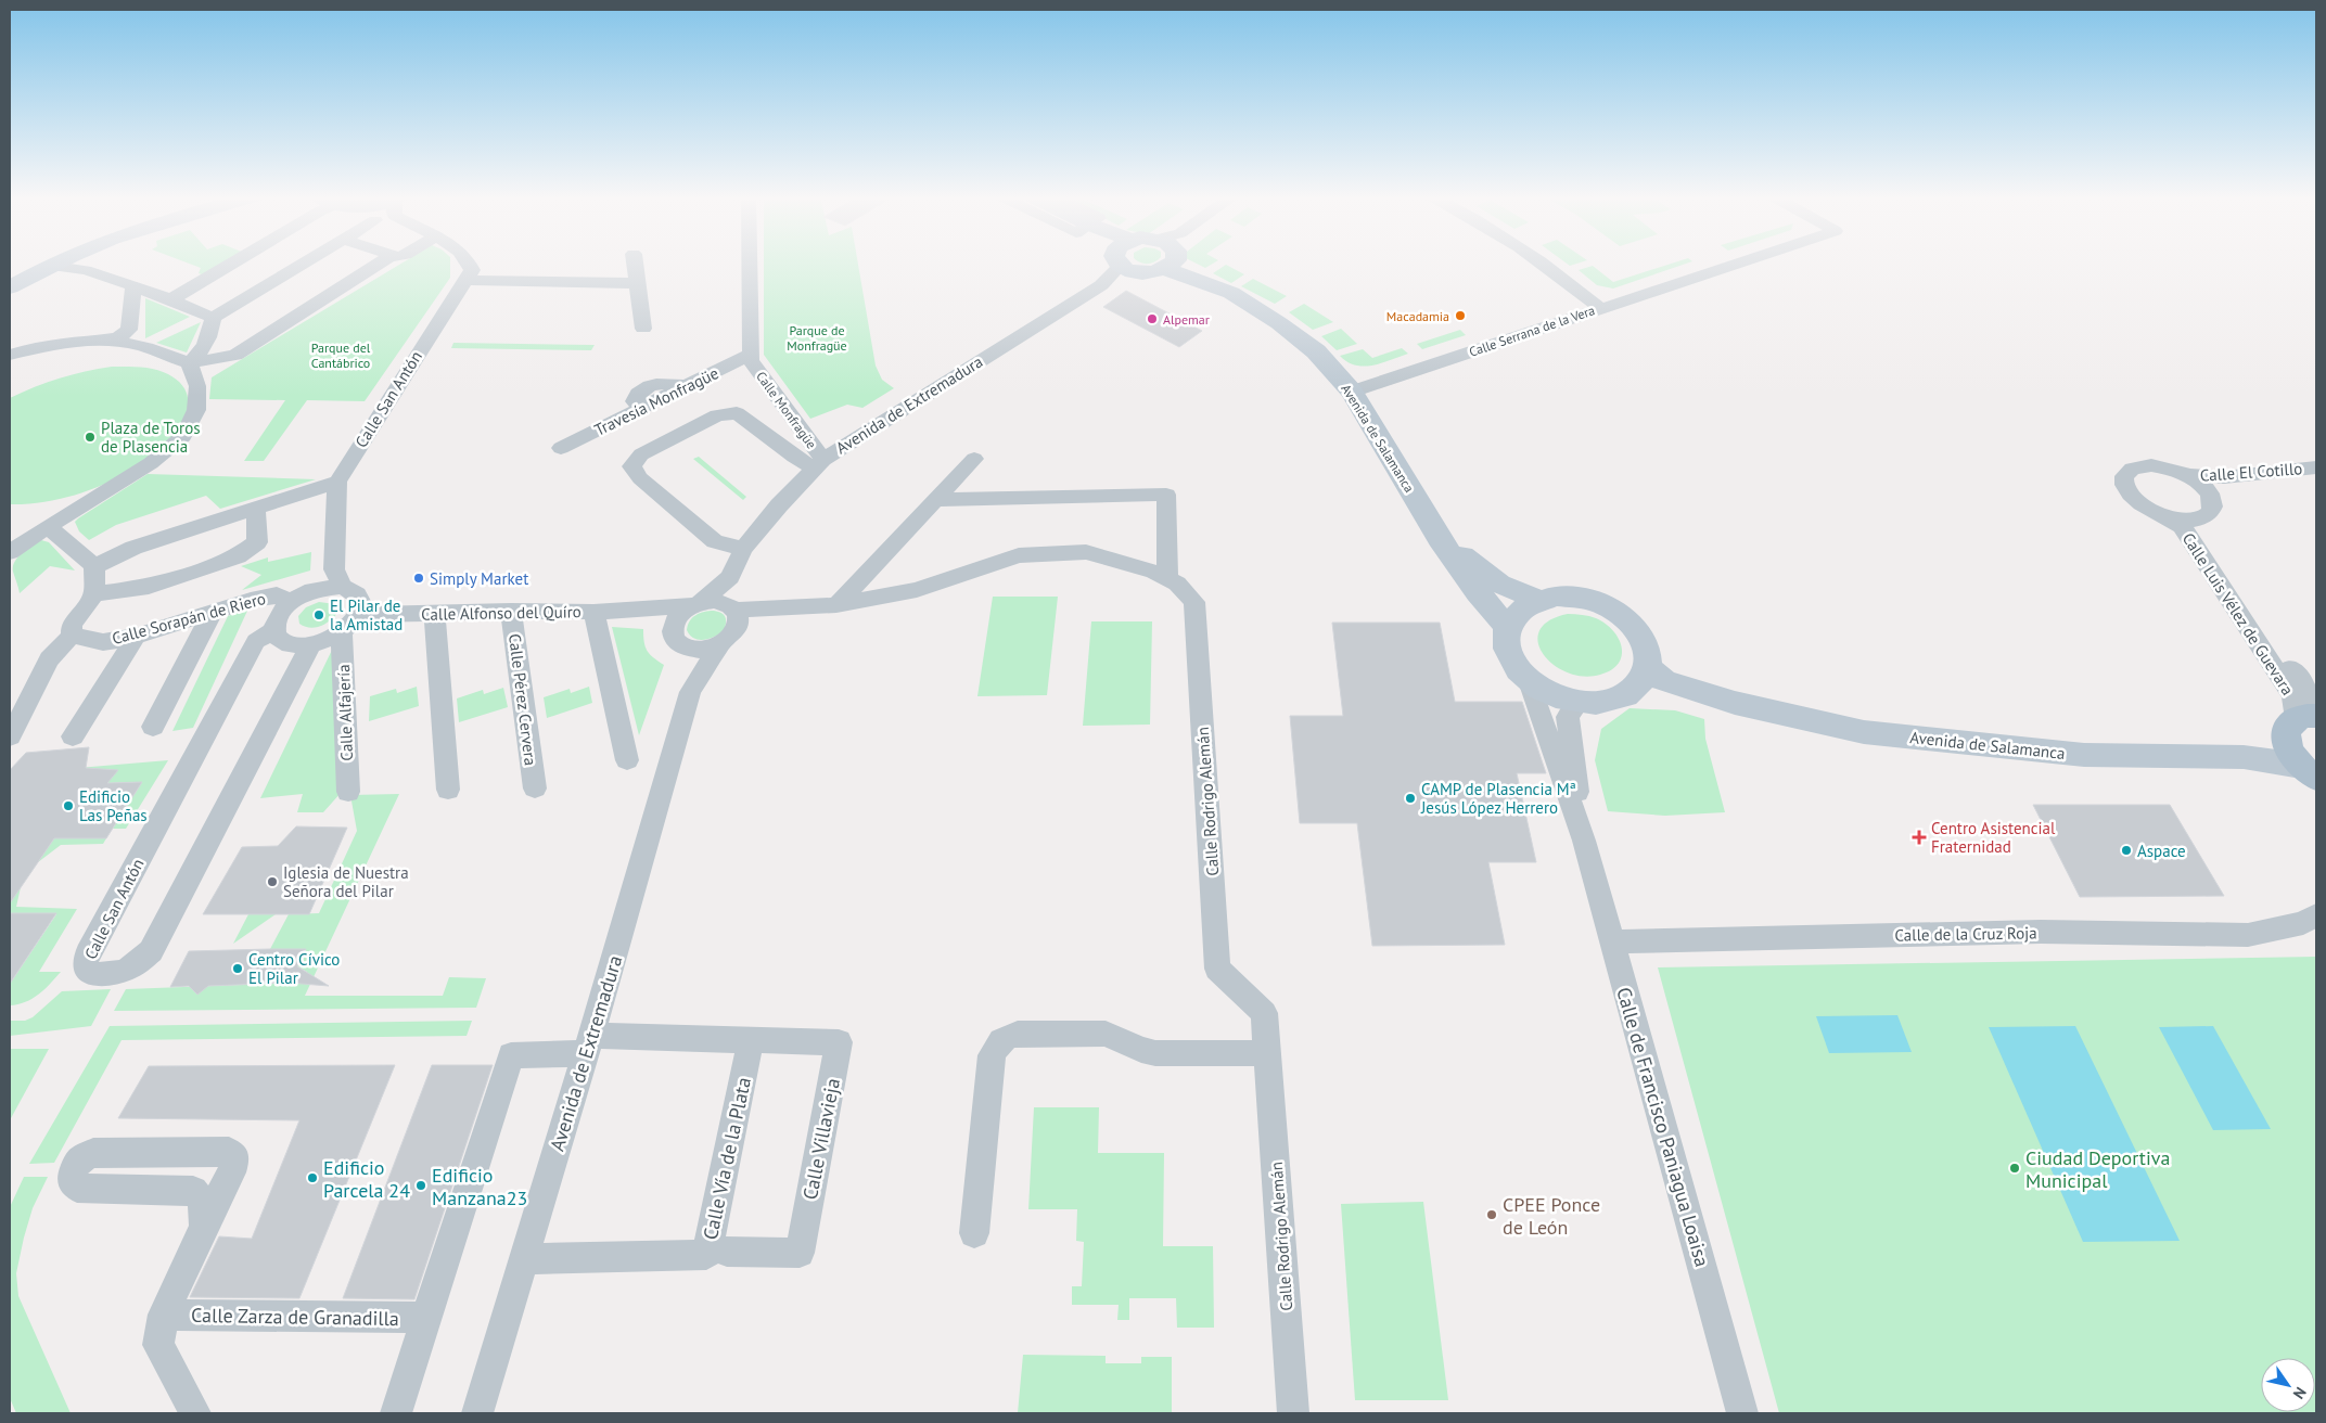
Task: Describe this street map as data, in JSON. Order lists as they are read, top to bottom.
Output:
{
  "streets": {
    "main road": ["Avenida de Salamanca"],
    "street": [
      "Calle Serrana de la Vera",
      "Calle San Antón",
      "Travesía Monfragüe",
      "Avenida de Extremadura",
      "Calle Monfragüe",
      "Calle El Cotillo",
      "Calle Alfonso del Quíro",
      "Calle Luis Vélez de Guevara",
      "Calle Sorapán de Riero",
      "Calle Pérez Cervera",
      "Calle Alfajería",
      "Calle Rodrigo Alemán",
      "Calle de la Cruz Roja",
      "Calle de Francisco Paniagua Loaisa",
      "Calle Villavieja",
      "Calle Vía de la Plata",
      "Calle Zarza de Granadilla"
    ]
  },
  "crossings": [
    ["Calle Serrana de la Vera", "Avenida de Salamanca"],
    ["Travesía Monfragüe", "Calle Monfragüe"],
    ["Avenida de Extremadura", "Calle Monfragüe"],
    ["Avenida de Extremadura", "Calle Alfonso del Quíro"],
    ["Avenida de Extremadura", "Calle Rodrigo Alemán"],
    ["Avenida de Extremadura", "Calle Vía de la Plata"],
    ["Calle El Cotillo", "Calle Luis Vélez de Guevara"],
    ["Calle Alfonso del Quíro", "Calle Pérez Cervera"],
    ["Calle Alfonso del Quíro", "Calle Rodrigo Alemán"],
    ["Calle de la Cruz Roja", "Calle de Francisco Paniagua Loaisa"],
    ["Calle Villavieja", "Calle Vía de la Plata"]
  ],
  "parks": ["Parque de Monfragüe", "Parque del Cantábrico"],
  "places": {
    "other": [
      "Macadamia",
      "Alpemar",
      "Plaza de Toros de Plasencia",
      "Simply Market",
      "El Pilar de la Amistad",
      "CAMP de Plasencia Mª Jesús López Herrero",
      "Edificio Las Peñas",
      "Aspace",
      "Iglesia de Nuestra Señora del Pilar",
      "Centro Cívico El Pilar",
      "Ciudad Deportiva Municipal",
      "Edificio Parcela 24",
      "Edificio Manzana23",
      "CPEE Ponce de León"
    ],
    "health": ["Centro Asistencial Fraternidad"]
  },
  "north": "bottom right"
}
